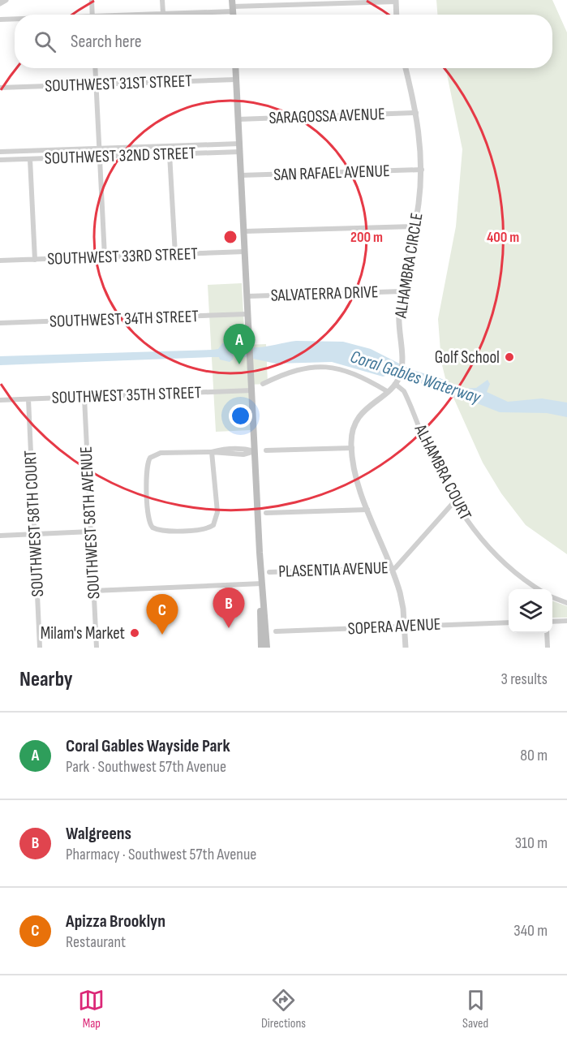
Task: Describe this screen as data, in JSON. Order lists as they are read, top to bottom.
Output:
{
  "streets": {
    "street": [
      "SOUTHWEST 31ST STREET",
      "SARAGOSSA AVENUE",
      "SOUTHWEST 32ND STREET",
      "SAN RAFAEL AVENUE",
      "SOUTHWEST 33RD STREET",
      "ALHAMBRA CIRCLE",
      "SALVATERRA DRIVE",
      "SOUTHWEST 34TH STREET",
      "SOUTHWEST 35TH STREET",
      "ALHAMBRA COURT",
      "SOUTHWEST 58TH AVENUE",
      "SOUTHWEST 58TH COURT",
      "PLASENTIA AVENUE",
      "SOPERA AVENUE"
    ]
  },
  "crossings": [
    ["SARAGOSSA AVENUE", "ALHAMBRA CIRCLE"],
    ["SAN RAFAEL AVENUE", "ALHAMBRA CIRCLE"],
    ["ALHAMBRA CIRCLE", "SALVATERRA DRIVE"],
    ["ALHAMBRA CIRCLE", "ALHAMBRA COURT"],
    ["ALHAMBRA CIRCLE", "PLASENTIA AVENUE"],
    ["ALHAMBRA CIRCLE", "SOPERA AVENUE"],
    ["SOUTHWEST 35TH STREET", "SOUTHWEST 58TH AVENUE"],
    ["SOUTHWEST 35TH STREET", "SOUTHWEST 58TH COURT"],
    ["ALHAMBRA COURT", "PLASENTIA AVENUE"]
  ],
  "water": ["Coral Gables Waterway"],
  "places": ["Golf School", "Milam's Market"],
  "page": {
    "search": "Search here",
    "pins": ["A", "B", "C"],
    "heading": ["Nearby", "3 results"],
    "list": [
      {
        "mark": "A",
        "name": "Coral Gables Wayside Park",
        "note": "Park · Southwest 57th Avenue",
        "value": "80 m"
      },
      {
        "mark": "B",
        "name": "Walgreens",
        "note": "Pharmacy · Southwest 57th Avenue",
        "value": "310 m"
      },
      {
        "mark": "C",
        "name": "Apizza Brooklyn",
        "note": "Restaurant",
        "value": "340 m"
      }
    ],
    "nav": ["Map", "Directions", "Saved"]
  },
  "rings": ["200 m", "400 m"]
}
